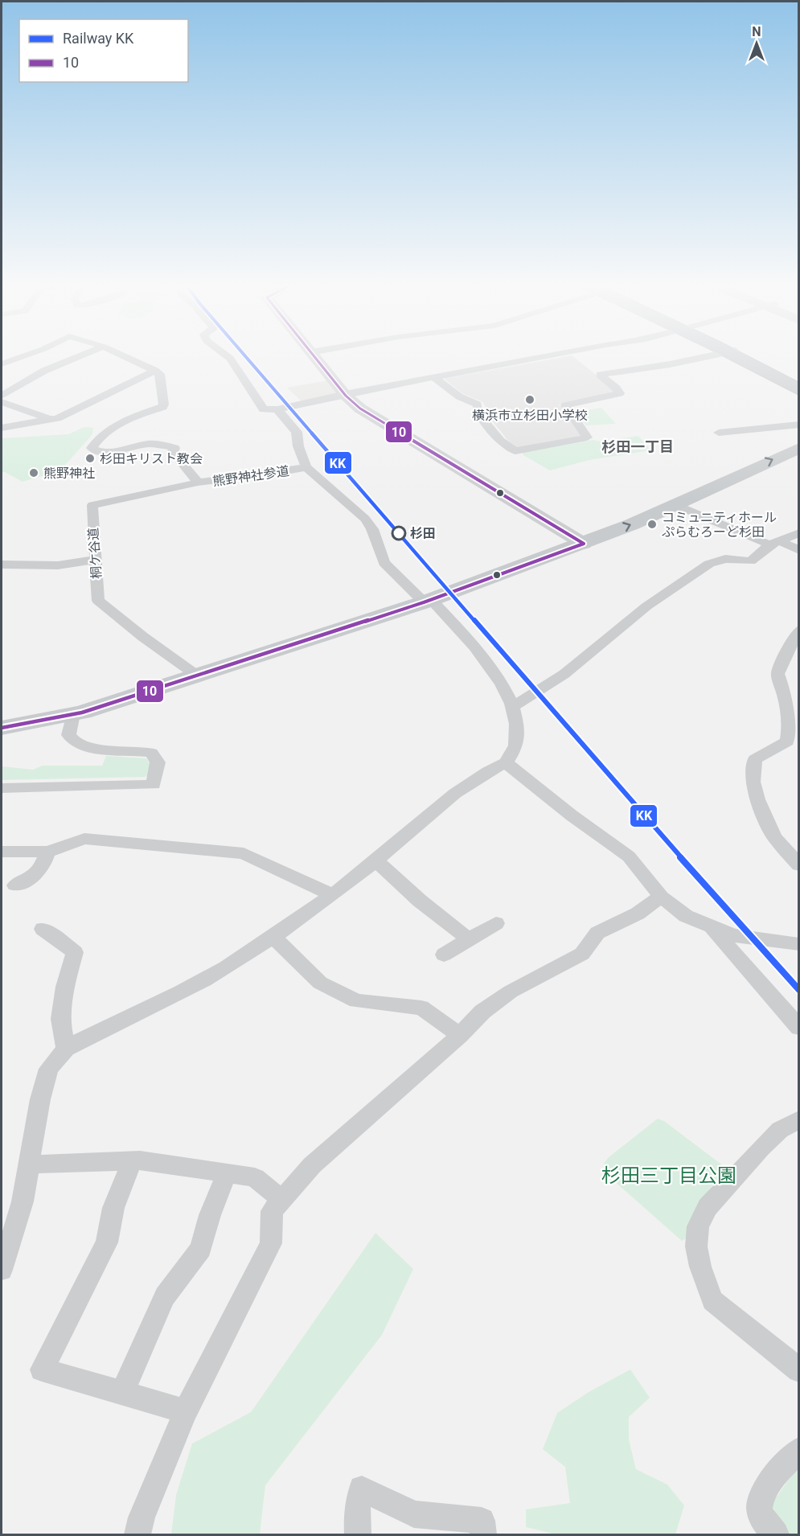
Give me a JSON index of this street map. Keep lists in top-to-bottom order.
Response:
{
  "streets": {
    "street": ["熊野神社参道", "桐ケ谷道"]
  },
  "crossings": [
    ["熊野神社参道", "桐ケ谷道"]
  ],
  "districts": ["杉田一丁目"],
  "parks": ["杉田三丁目公園"],
  "places": [
    "横浜市立杉田小学校",
    "杉田キリスト教会",
    "熊野神社",
    "コミュニティホール ぷらむろーど杉田",
    "杉田"
  ],
  "lines": ["rail line KK", "transit line 10"],
  "legend": ["Railway KK", "10"],
  "north": "top"
}
